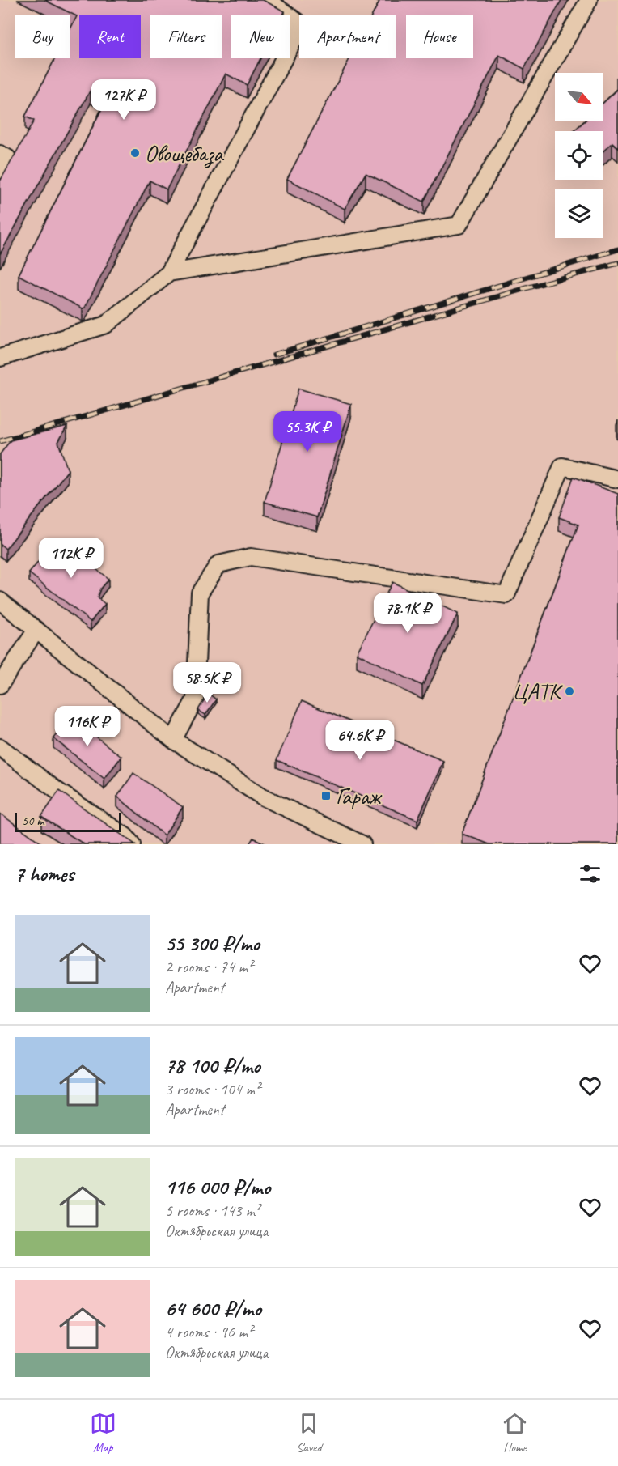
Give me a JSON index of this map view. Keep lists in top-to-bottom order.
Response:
{
  "places": {
    "other": ["Овощебаза", "ЦАТК"],
    "transit": ["Гараж"]
  },
  "scale_bar": "50 m",
  "north": "bottom right",
  "page": {
    "chip": [
      "Buy",
      "Rent",
      "Filters",
      "New",
      "Apartment",
      "House"
    ],
    "price": [
      "127K ₽",
      "55.3K ₽",
      "112K ₽",
      "78.1K ₽",
      "58.5K ₽",
      "116K ₽",
      "64.6K ₽"
    ],
    "scale": "50 m",
    "heading": "7 homes",
    "list": [
      {
        "name": "55 300 ₽/mo",
        "note": "2 rooms · 74 m² · Apartment"
      },
      {
        "name": "78 100 ₽/mo",
        "note": "3 rooms · 104 m² · Apartment"
      },
      {
        "name": "116 000 ₽/mo",
        "note": "5 rooms · 143 m² · Октябрьская улица"
      },
      {
        "name": "64 600 ₽/mo",
        "note": "4 rooms · 96 m² · Октябрьская улица"
      }
    ],
    "tabs": ["Map", "Saved", "Home"]
  }
}
